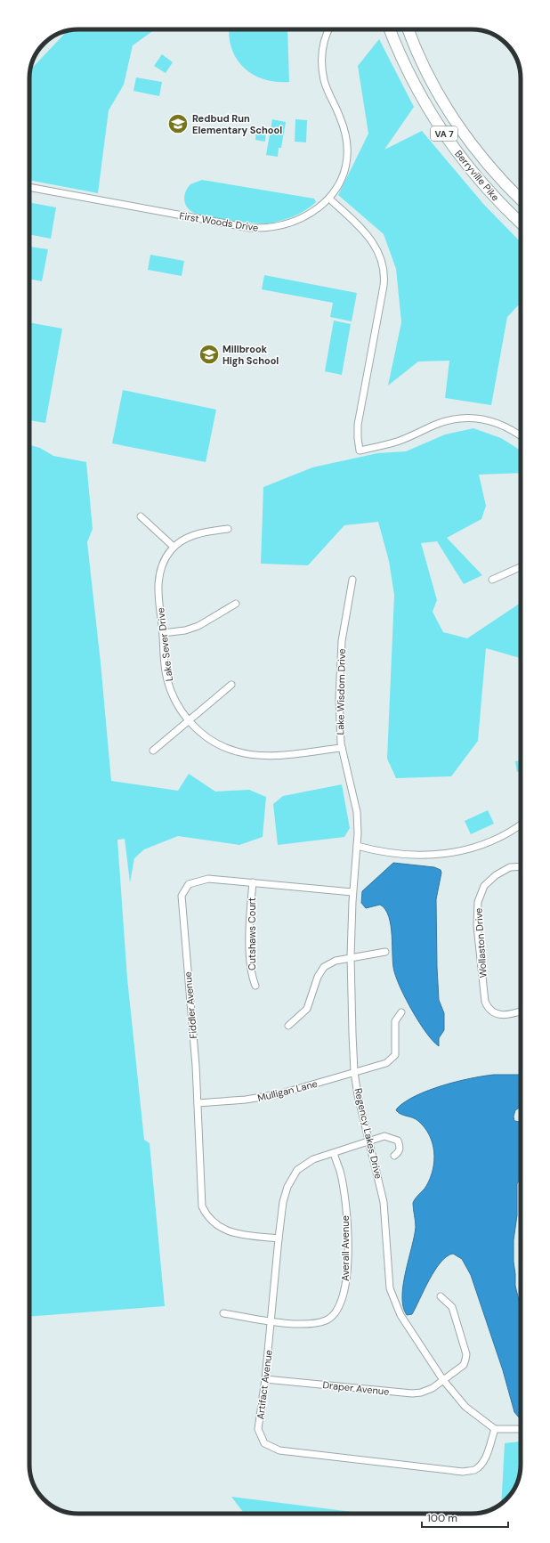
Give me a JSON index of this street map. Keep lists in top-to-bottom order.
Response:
{
  "streets": {
    "highway": ["VA 7", "Berryville Pike"],
    "street": [
      "First Woods Drive",
      "Lake Sever Drive",
      "Lake Wisdom Drive",
      "Cutshaws Court",
      "Wollaston Drive",
      "Fiddler Avenue",
      "Mulligan Lane",
      "Regency Lakes Drive",
      "Averall Avenue",
      "Artifact Avenue",
      "Draper Avenue"
    ]
  },
  "crossings": [
    ["Lake Sever Drive", "Lake Wisdom Drive"],
    ["Lake Wisdom Drive", "Regency Lakes Drive"],
    ["Cutshaws Court", "Fiddler Avenue"],
    ["Fiddler Avenue", "Mulligan Lane"],
    ["Fiddler Avenue", "Regency Lakes Drive"],
    ["Fiddler Avenue", "Artifact Avenue"],
    ["Mulligan Lane", "Regency Lakes Drive"],
    ["Regency Lakes Drive", "Artifact Avenue"],
    ["Regency Lakes Drive", "Draper Avenue"],
    ["Averall Avenue", "Artifact Avenue"],
    ["Artifact Avenue", "Draper Avenue"]
  ],
  "places": {
    "school or university": ["Redbud Run Elementary School", "Millbrook High School"]
  },
  "scale_bar": "100 m"
}
